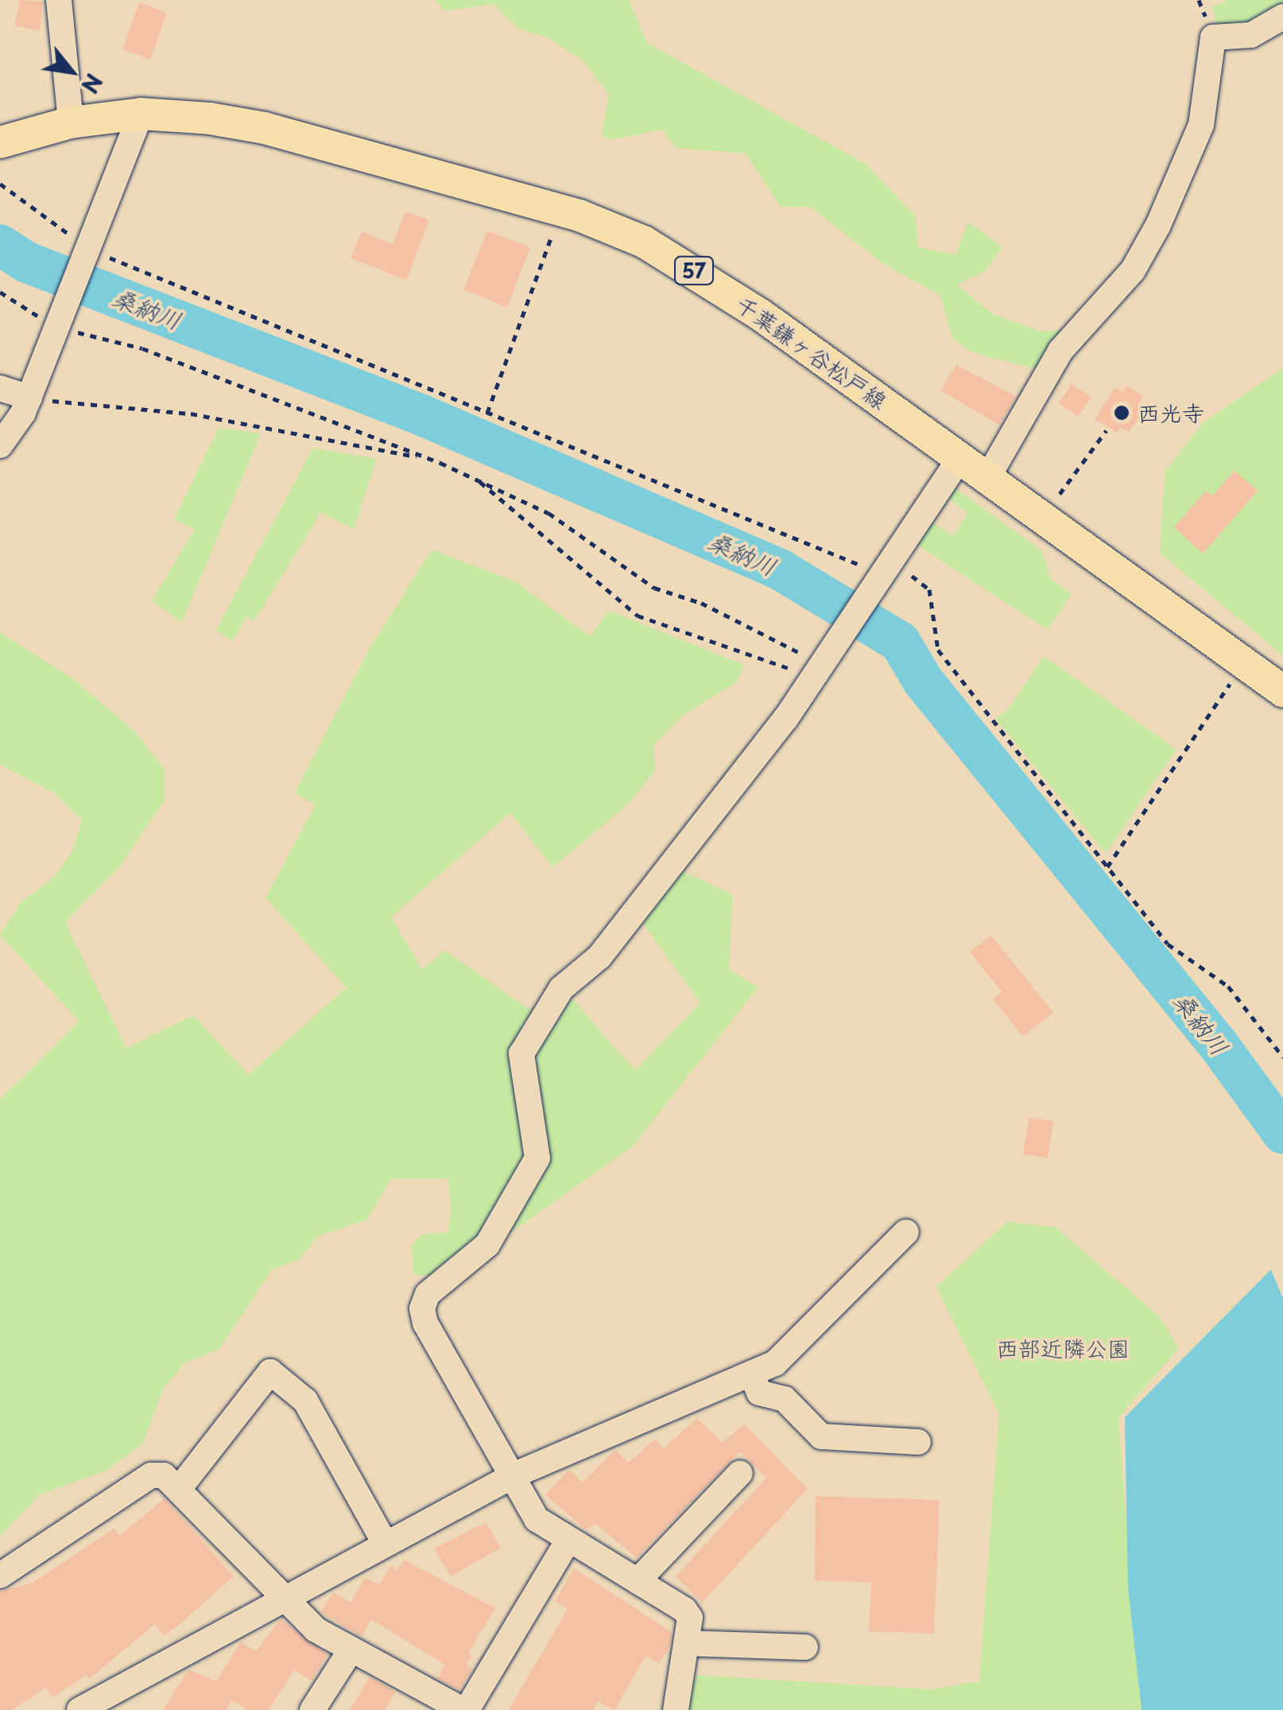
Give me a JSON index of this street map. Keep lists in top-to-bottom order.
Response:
{
  "streets": {
    "main road": ["57", "千葉鎌ヶ谷松戸線"]
  },
  "water": ["桑納川"],
  "parks": ["西部近隣公園"],
  "places": ["西光寺"],
  "north": "bottom right"
}
